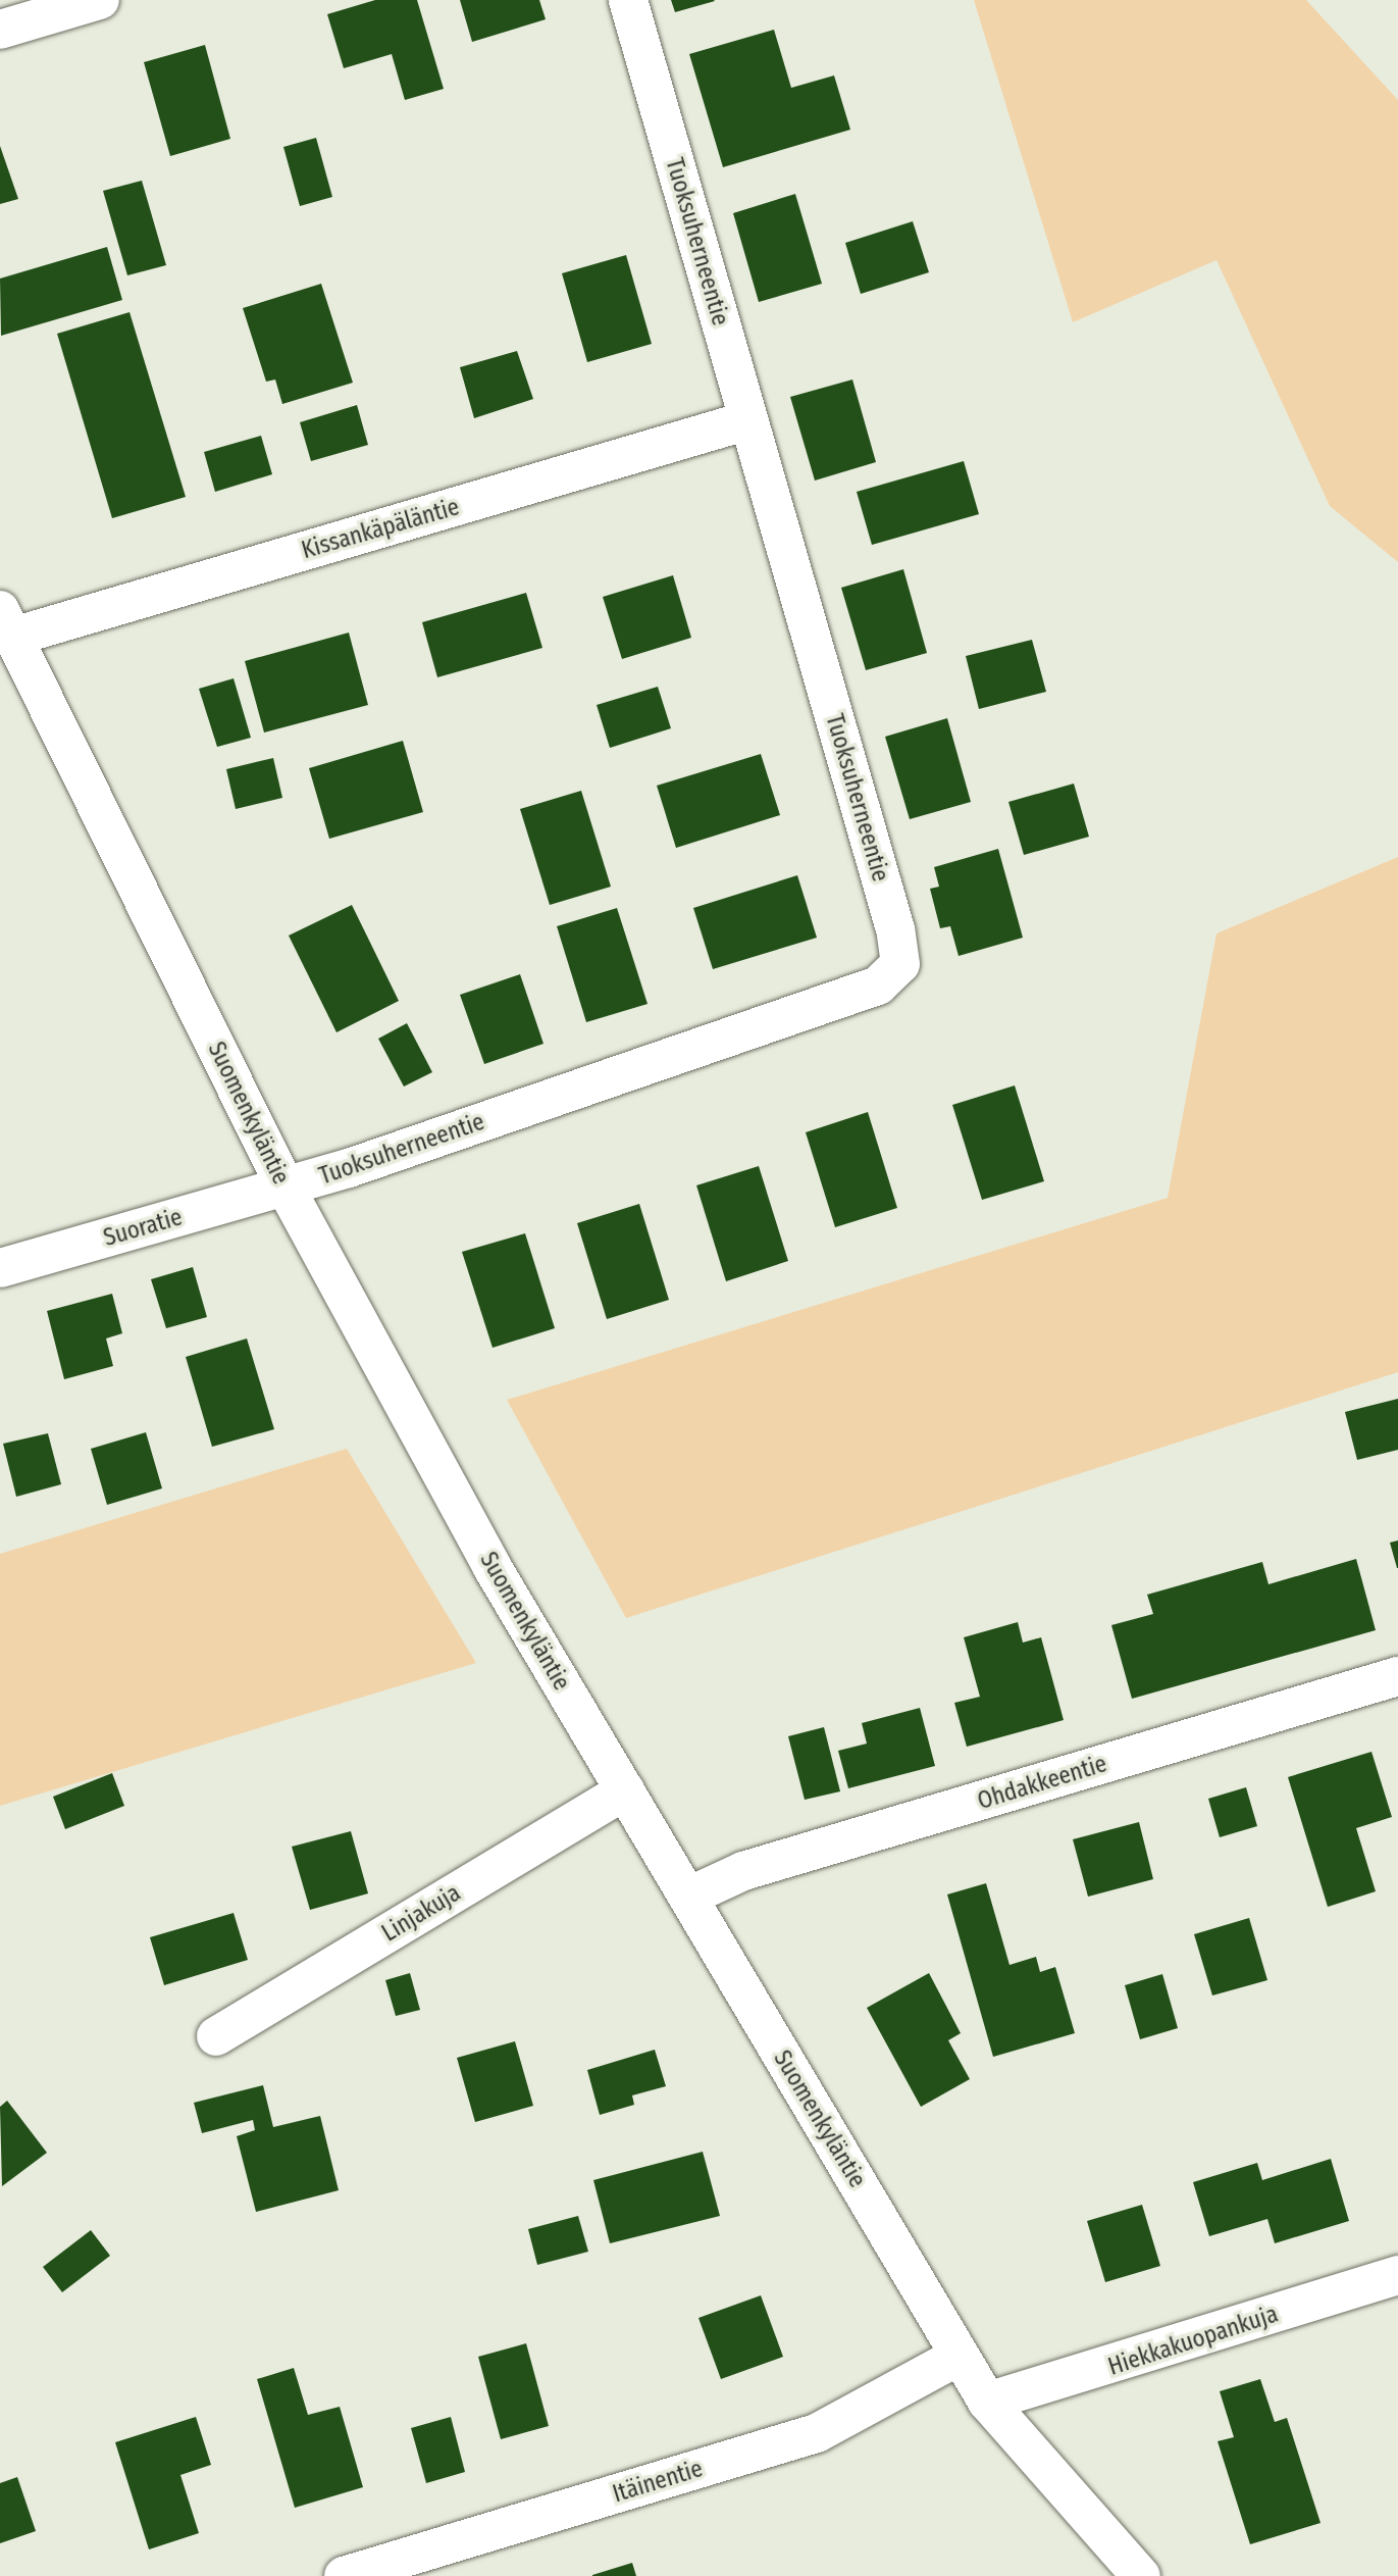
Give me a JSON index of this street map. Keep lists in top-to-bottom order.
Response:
{
  "streets": {
    "street": [
      "Tuoksuherneentie",
      "Kissankäpäläntie",
      "Suomenkyläntie",
      "Suoratie",
      "Ohdakkeentie",
      "Linjakuja",
      "Hiekkakuopankuja",
      "Itäinentie"
    ]
  },
  "crossings": [
    ["Tuoksuherneentie", "Kissankäpäläntie"],
    ["Tuoksuherneentie", "Suomenkyläntie"],
    ["Tuoksuherneentie", "Suoratie"],
    ["Kissankäpäläntie", "Suomenkyläntie"],
    ["Suomenkyläntie", "Suoratie"],
    ["Suomenkyläntie", "Ohdakkeentie"],
    ["Suomenkyläntie", "Linjakuja"],
    ["Suomenkyläntie", "Hiekkakuopankuja"],
    ["Suomenkyläntie", "Itäinentie"]
  ]
}
